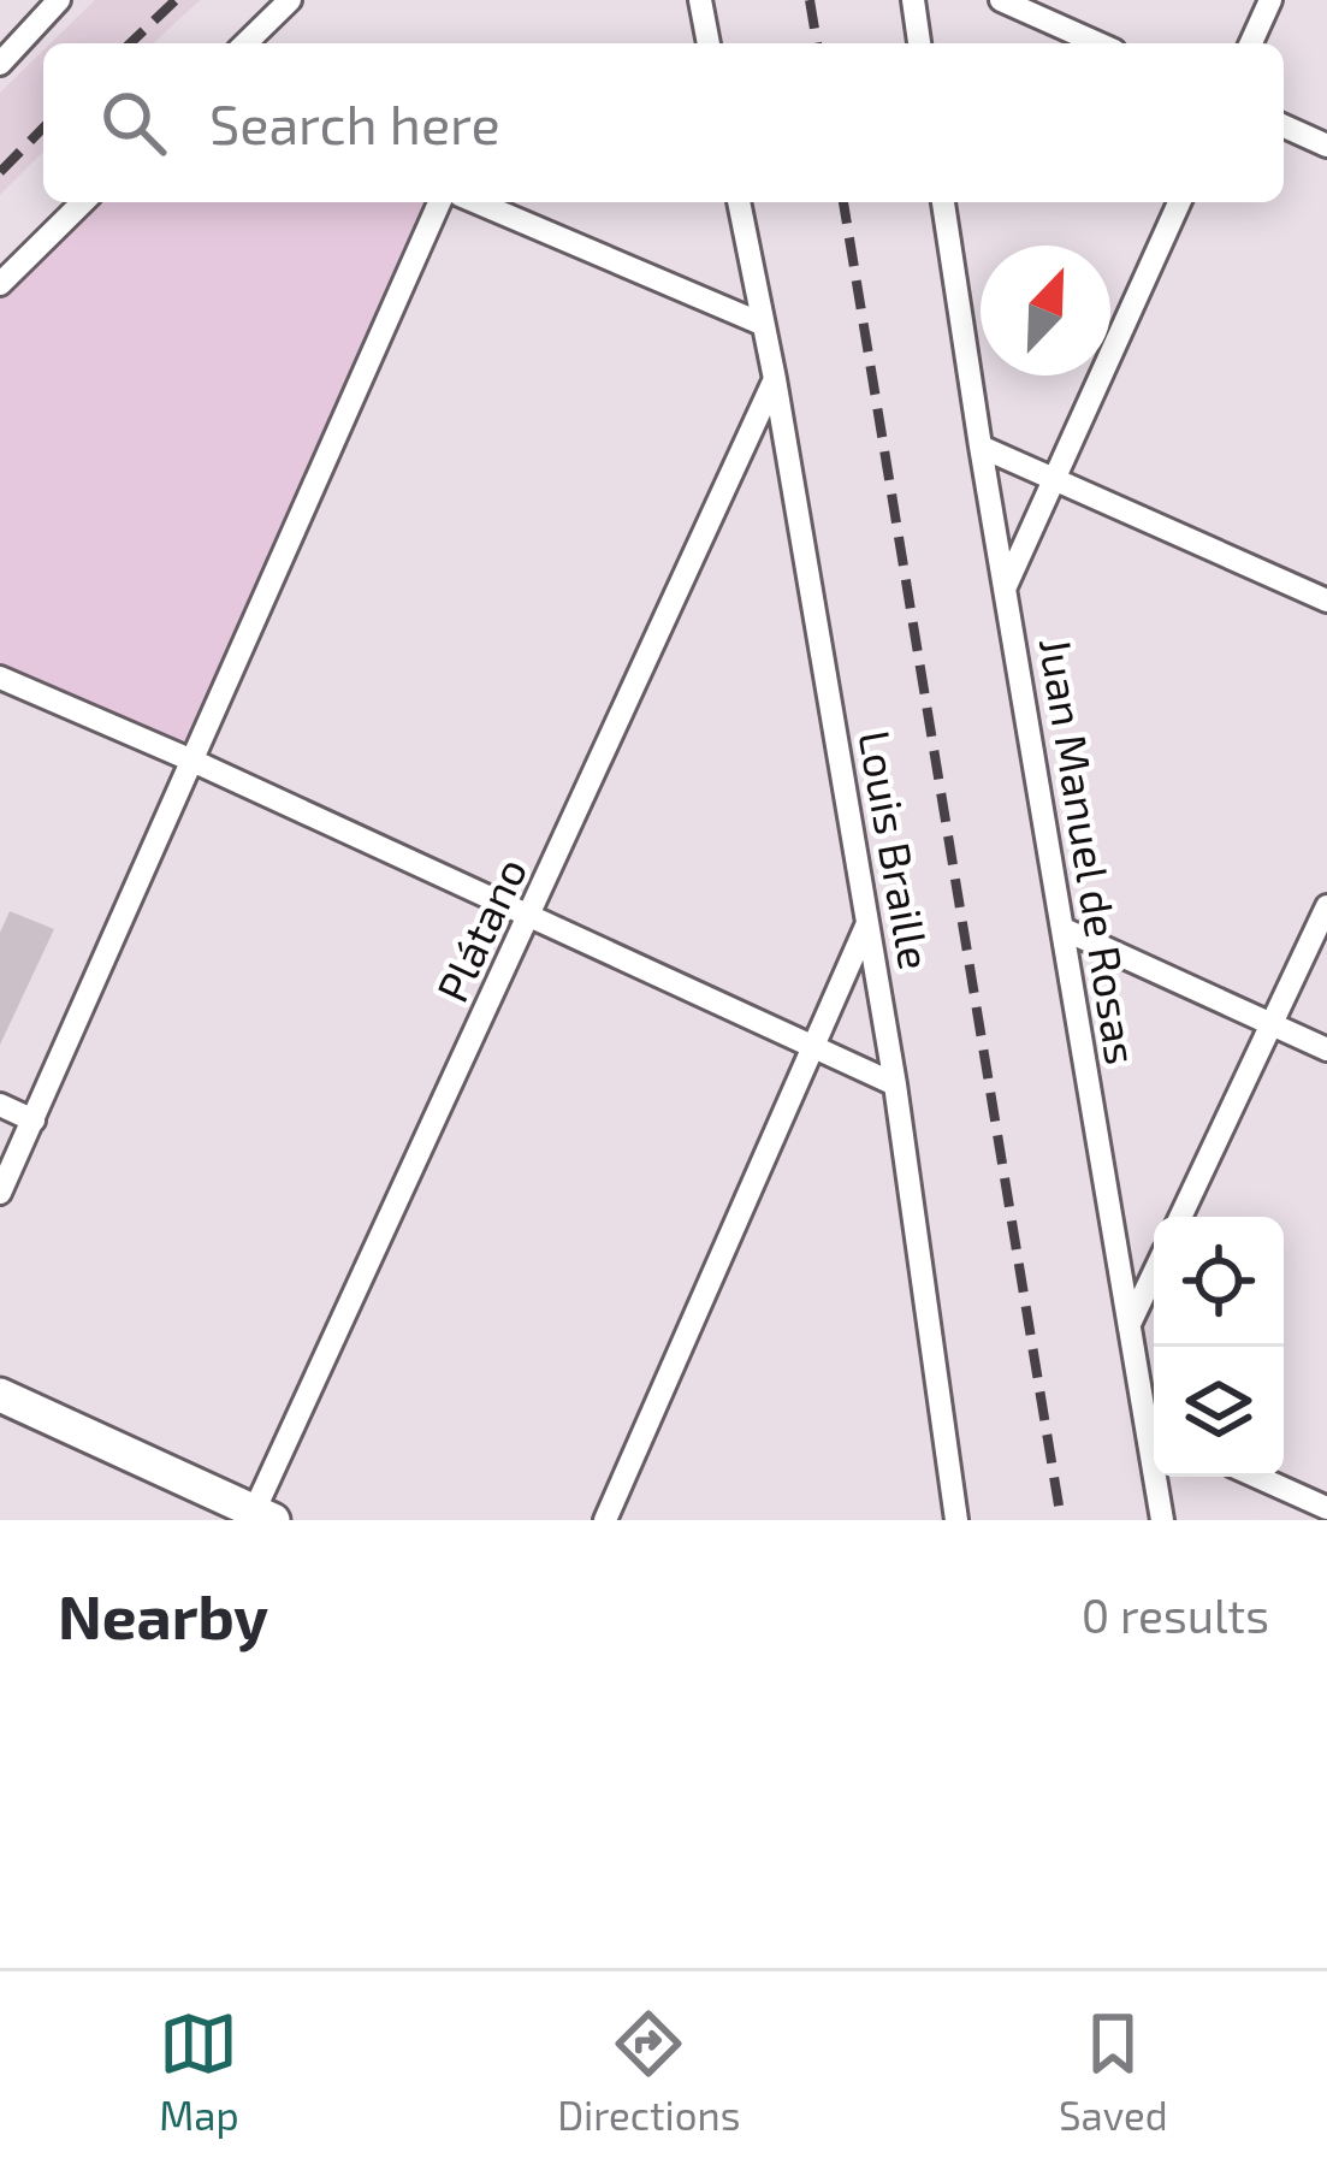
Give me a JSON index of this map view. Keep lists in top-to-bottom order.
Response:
{
  "streets": {
    "street": ["Louis Braille", "Juan Manuel de Rosas", "Plátano"]
  },
  "crossings": [
    ["Louis Braille", "Plátano"]
  ],
  "north": "top right",
  "page": {
    "search": "Search here",
    "heading": ["Nearby", "0 results"],
    "nav": ["Map", "Directions", "Saved"]
  }
}
